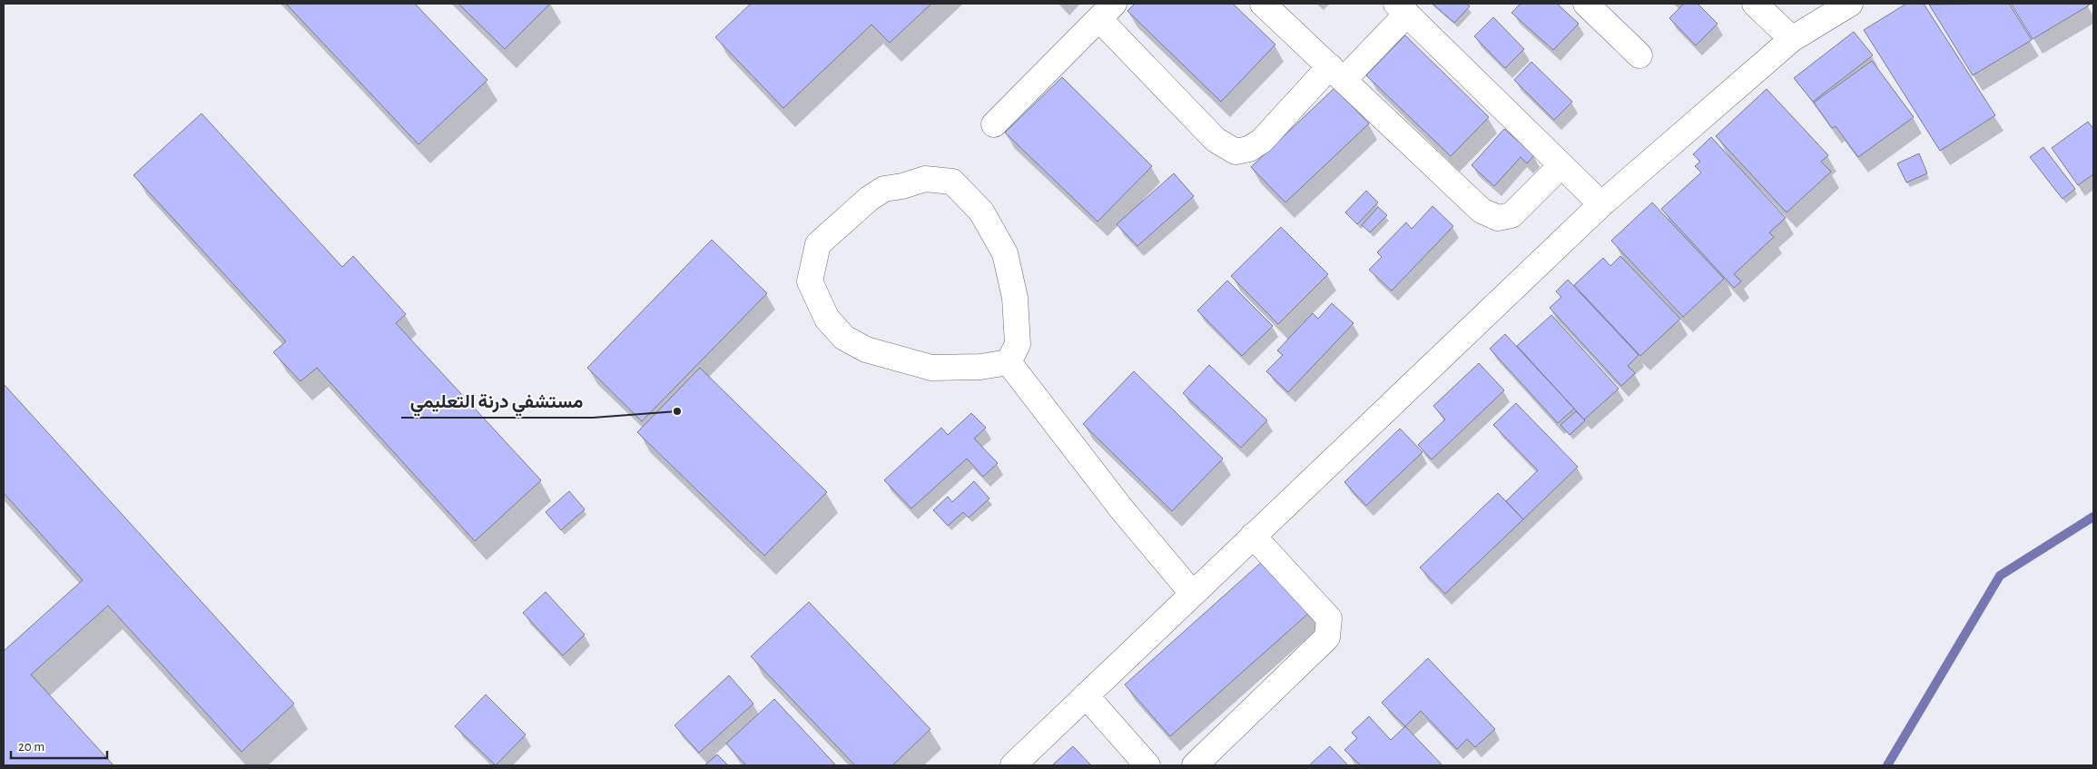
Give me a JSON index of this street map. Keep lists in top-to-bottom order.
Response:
{
  "places": ["مستشفي درنة التعليمي"],
  "scale_bar": "20 m"
}
